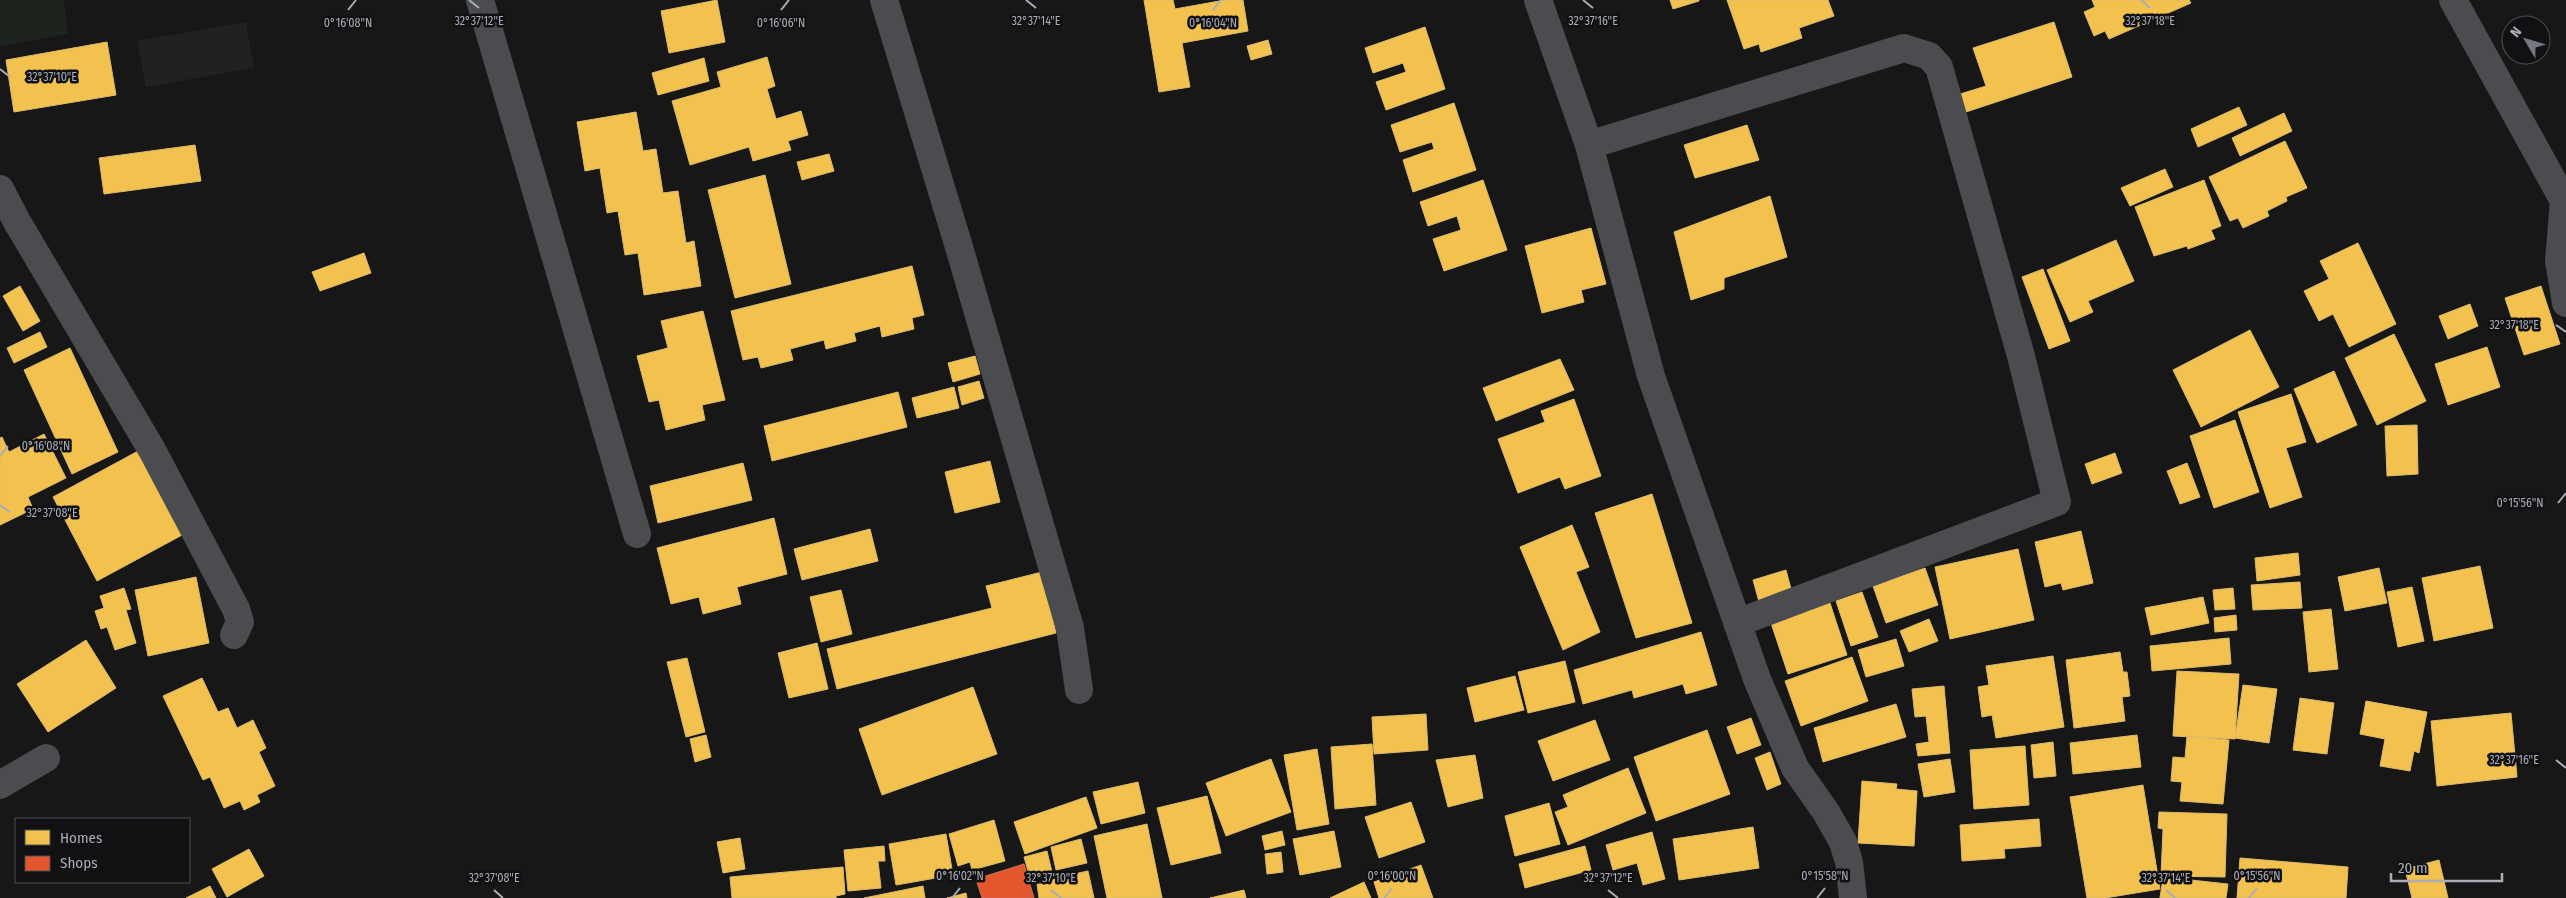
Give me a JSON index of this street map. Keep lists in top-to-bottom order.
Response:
{
  "legend": ["Homes", "Shops"],
  "scale_bar": "20 m",
  "north": "top left",
  "coordinates": [
    "32°37'12\"E",
    "32°37'14\"E",
    "32°37'16\"E",
    "32°37'18\"E",
    "0°16'08\"N",
    "0°16'06\"N",
    "0°16'04\"N",
    "32°37'10\"E",
    "0°15'56\"N",
    "32°37'08\"E",
    "0°16'02\"N",
    "0°16'00\"N",
    "0°15'58\"N"
  ]
}
